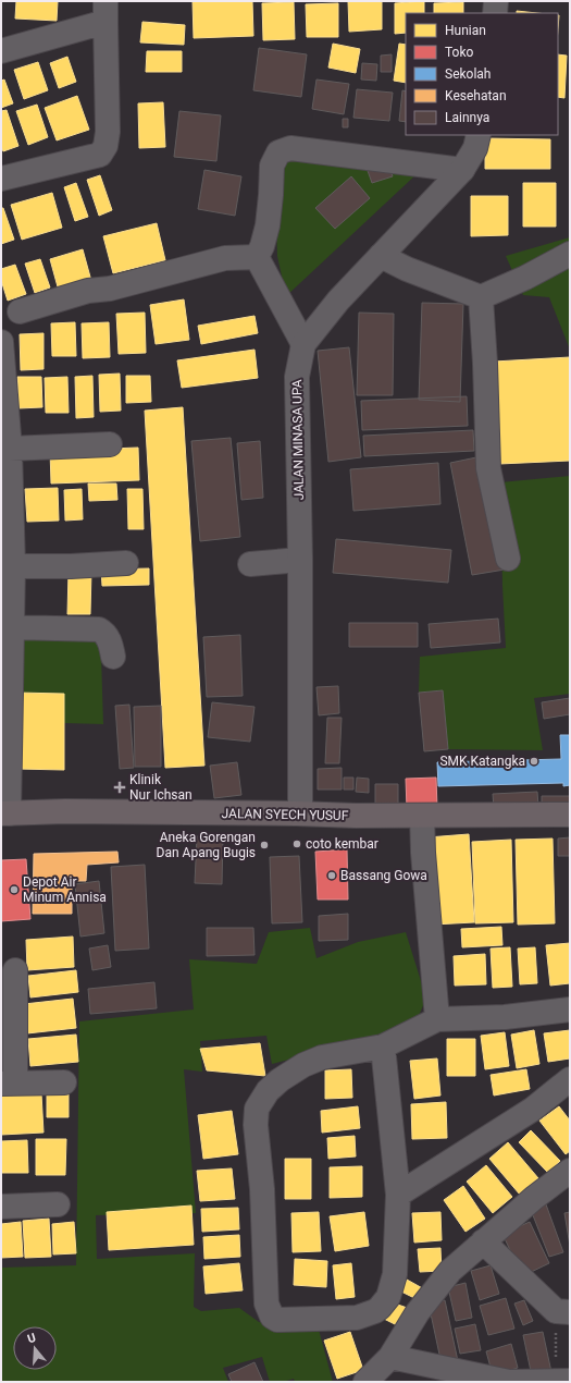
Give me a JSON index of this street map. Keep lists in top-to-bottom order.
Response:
{
  "streets": {
    "main road": ["JALAN SYECH YUSUF"],
    "street": ["JALAN MINASA UPA"]
  },
  "crossings": [
    ["JALAN MINASA UPA", "JALAN SYECH YUSUF"]
  ],
  "places": {
    "other": [
      "SMK Katangka",
      "coto kembar",
      "Aneka Gorengan Dan Apang Bugis",
      "Bassang Gowa",
      "Depot Air Minum Annisa"
    ],
    "health": ["Klinik Nur Ichsan"]
  },
  "legend": [
    "Hunian",
    "Toko",
    "Sekolah",
    "Kesehatan",
    "Lainnya"
  ],
  "north": "top"
}
